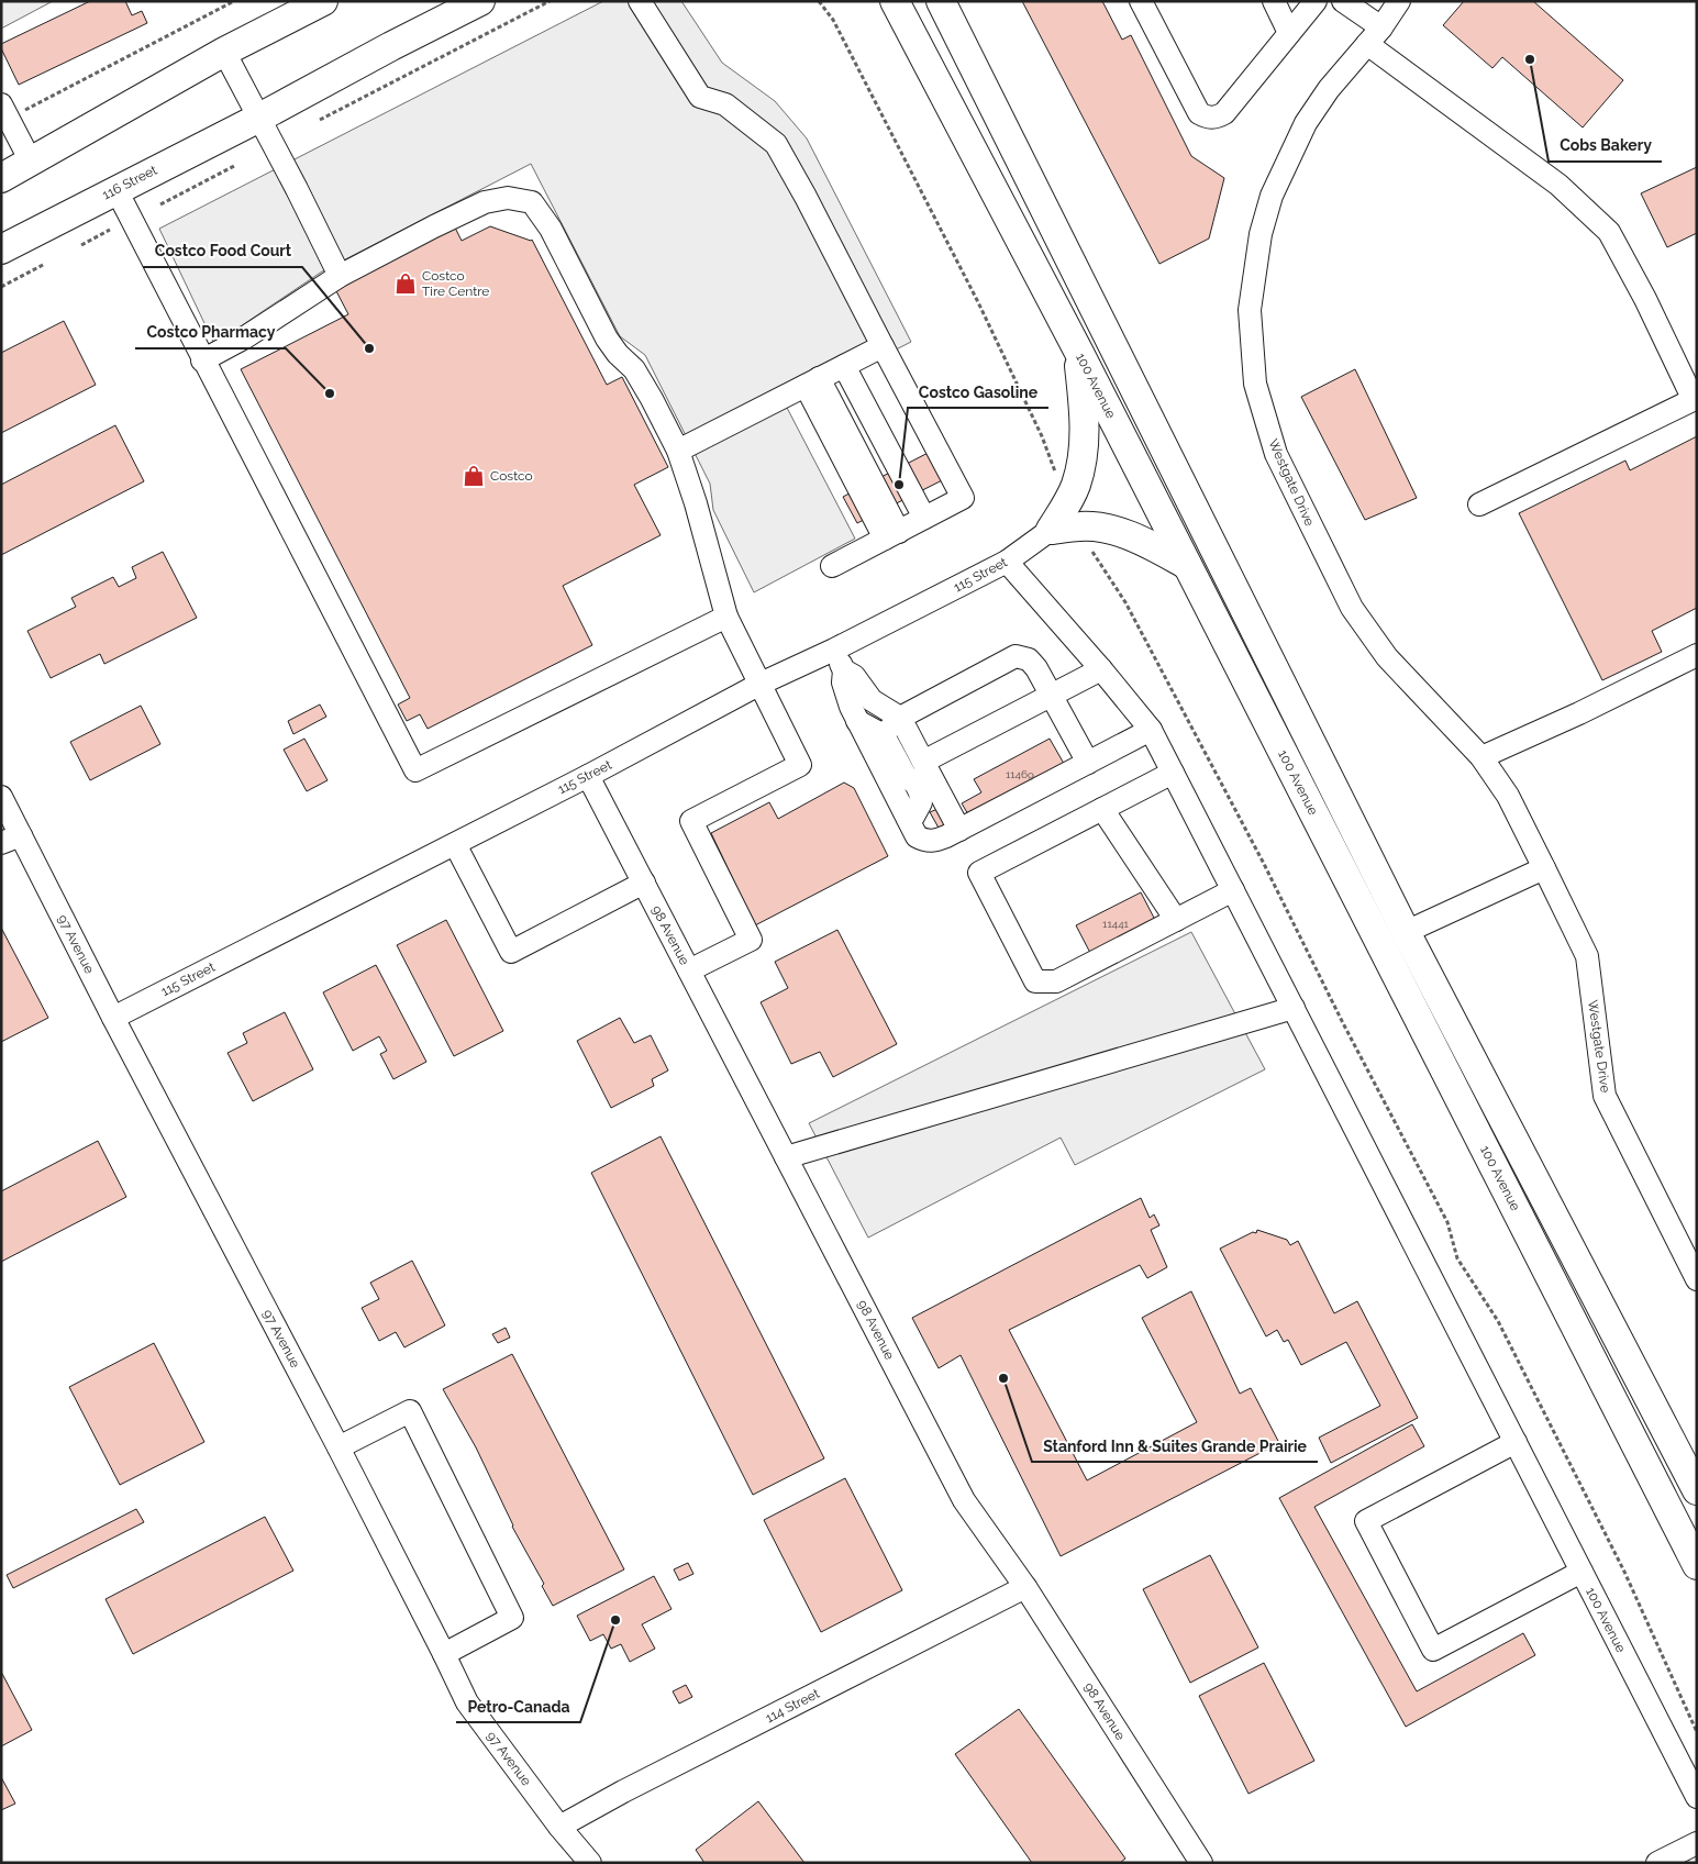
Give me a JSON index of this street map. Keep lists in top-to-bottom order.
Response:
{
  "streets": {
    "main road": ["116 Street", "100 Avenue"],
    "street": [
      "Westgate Drive",
      "115 Street",
      "98 Avenue",
      "97 Avenue",
      "114 Street"
    ]
  },
  "crossings": [
    ["100 Avenue", "115 Street"],
    ["115 Street", "98 Avenue"],
    ["115 Street", "97 Avenue"],
    ["98 Avenue", "114 Street"],
    ["97 Avenue", "114 Street"]
  ],
  "places": {
    "other": [
      "Cobs Bakery",
      "Costco Food Court",
      "Costco Pharmacy",
      "Costco Gasoline",
      "Stanford Inn & Suites Grande Prairie",
      "Petro-Canada"
    ],
    "shop": ["Costco Tire Centre", "Costco"]
  },
  "house_numbers": ["11469", "11441"]
}
